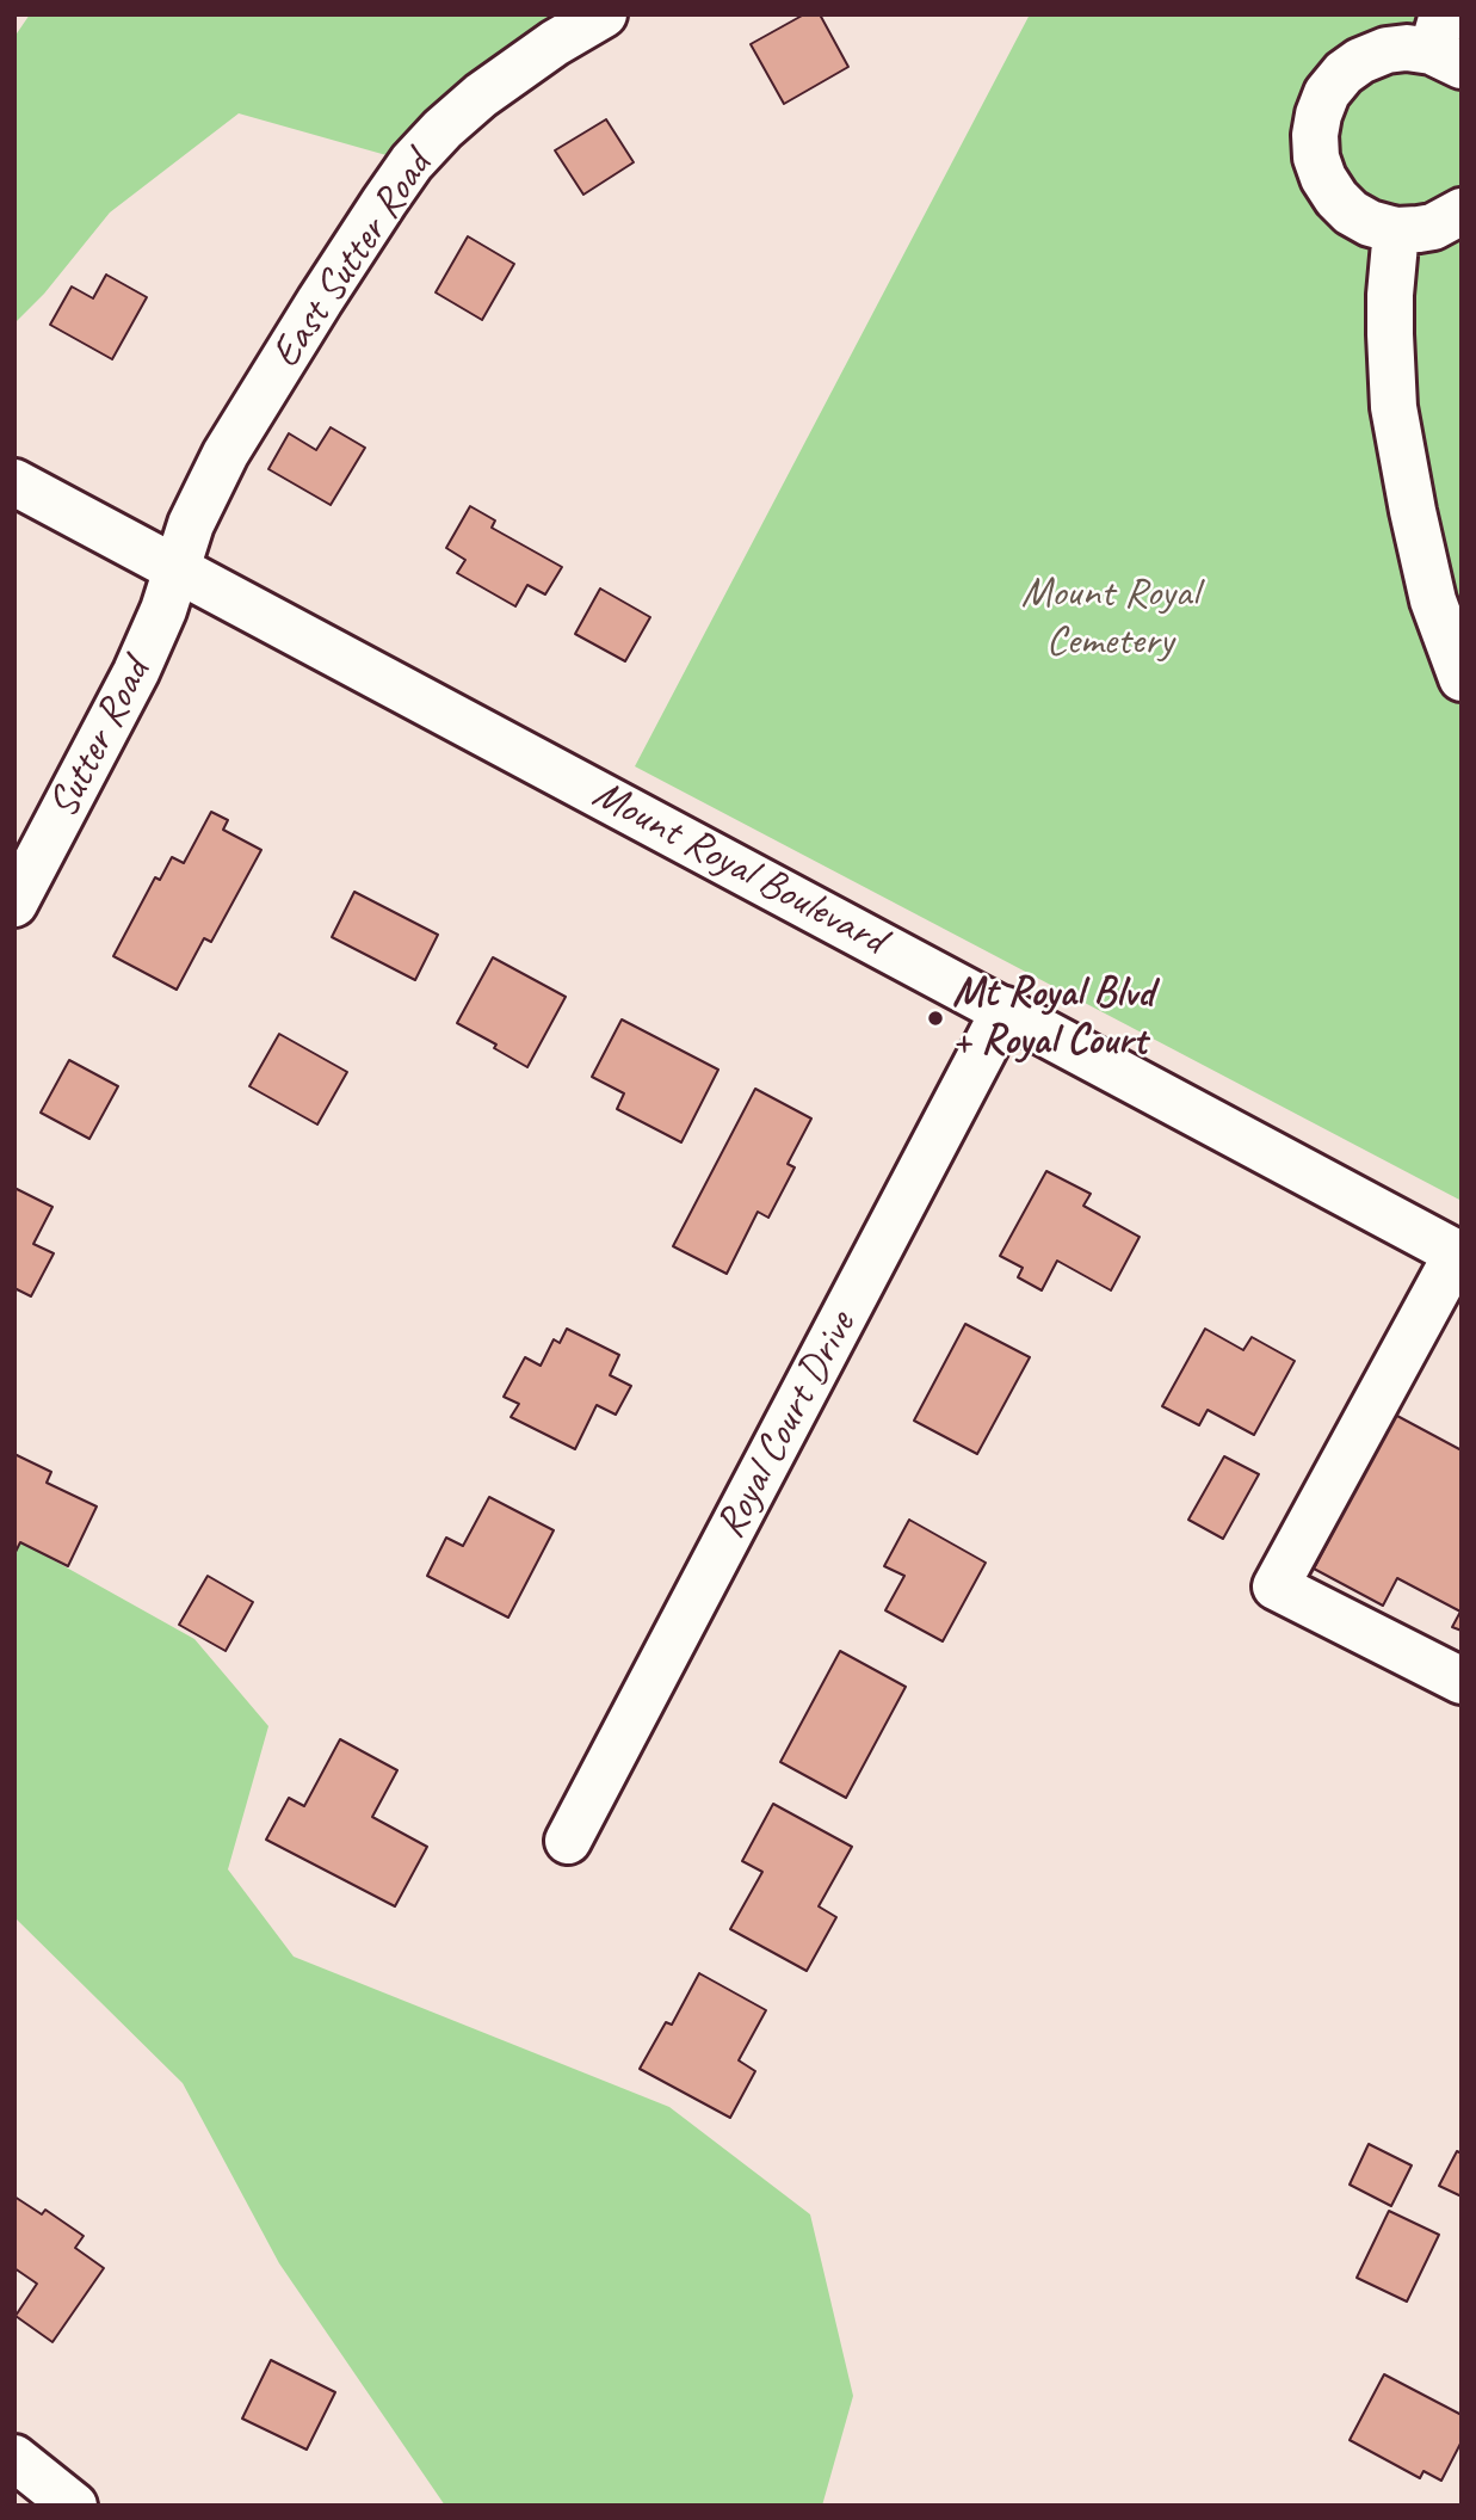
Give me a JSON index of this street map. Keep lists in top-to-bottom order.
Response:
{
  "streets": {
    "street": [
      "East Sutter Road",
      "Sutter Road",
      "Mount Royal Boulevard",
      "Royal Court Drive"
    ]
  },
  "crossings": [
    ["East Sutter Road", "Sutter Road"],
    ["East Sutter Road", "Mount Royal Boulevard"],
    ["Sutter Road", "Mount Royal Boulevard"],
    ["Mount Royal Boulevard", "Royal Court Drive"]
  ],
  "parks": ["Mount Royal Cemetery"],
  "places": ["Mt Royal Blvd + Royal Court"]
}
